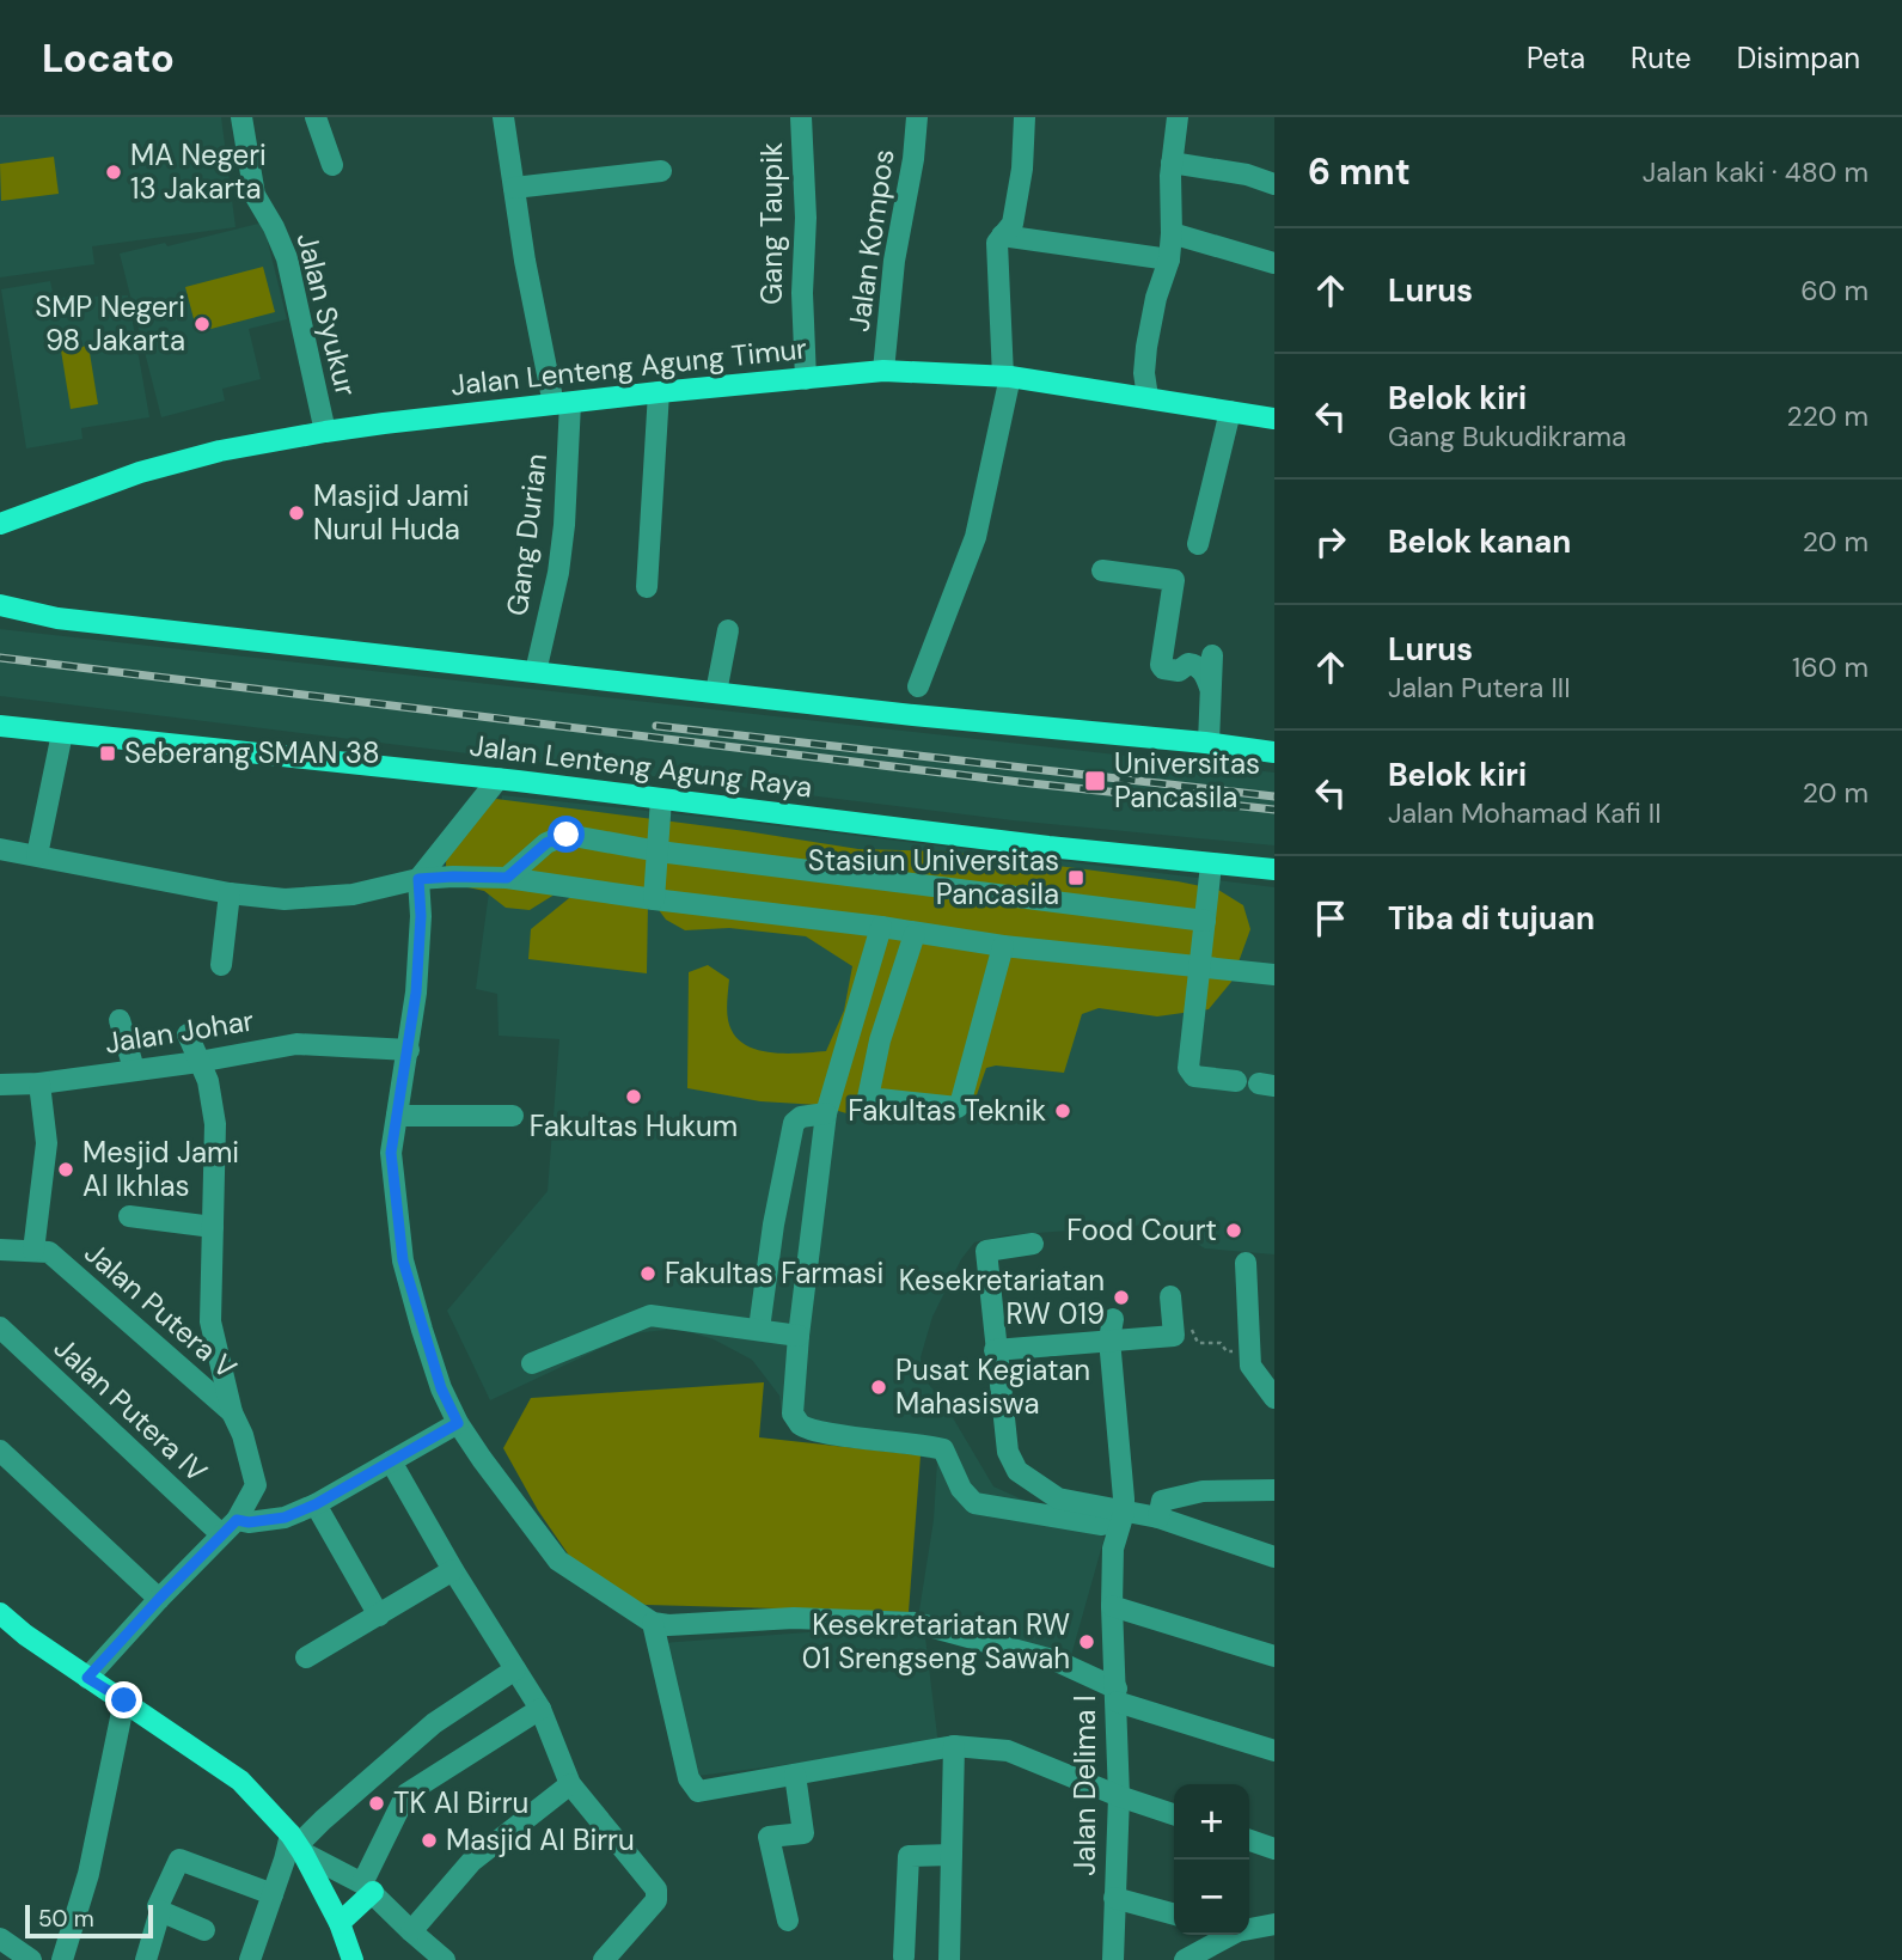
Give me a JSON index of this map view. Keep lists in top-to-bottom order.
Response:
{
  "streets": {
    "main road": ["Jalan Lenteng Agung Timur", "Jalan Lenteng Agung Raya"],
    "street": [
      "Gang Taupik",
      "Jalan Kompos",
      "Jalan Syukur",
      "Gang Durian",
      "Jalan Johar",
      "Jalan Putera V",
      "Jalan Putera IV",
      "Jalan Delima I"
    ]
  },
  "crossings": [
    ["Gang Taupik", "Jalan Lenteng Agung Timur"],
    ["Jalan Kompos", "Jalan Lenteng Agung Timur"],
    ["Jalan Syukur", "Jalan Lenteng Agung Timur"],
    ["Jalan Lenteng Agung Timur", "Gang Durian"]
  ],
  "places": {
    "other": [
      "MA Negeri 13 Jakarta",
      "SMP Negeri 98 Jakarta",
      "Masjid Jami Nurul Huda",
      "Fakultas Hukum",
      "Fakultas Teknik",
      "Mesjid Jami Al Ikhlas",
      "Food Court",
      "Fakultas Farmasi",
      "Kesekretariatan RW 019",
      "Pusat Kegiatan Mahasiswa",
      "Kesekretariatan RW 01 Srengseng Sawah",
      "TK Al Birru",
      "Masjid Al Birru"
    ],
    "transit": ["Seberang SMAN 38", "Universitas Pancasila", "Stasiun Universitas Pancasila"]
  },
  "scale_bar": "50 m",
  "page": {
    "header": "Locato",
    "nav": ["Peta", "Rute", "Disimpan"],
    "heading": ["6 mnt", "Jalan kaki · 480 m"],
    "list": [
      ["Lurus", "60 m"],
      ["Belok kiri", "Gang Bukudikrama", "220 m"],
      ["Belok kanan", "20 m"],
      ["Lurus", "Jalan Putera III", "160 m"],
      ["Belok kiri", "Jalan Mohamad Kafi II", "20 m"],
      "Tiba di tujuan"
    ],
    "map_buttons": ["+", "−"],
    "scale": "50 m"
  }
}
